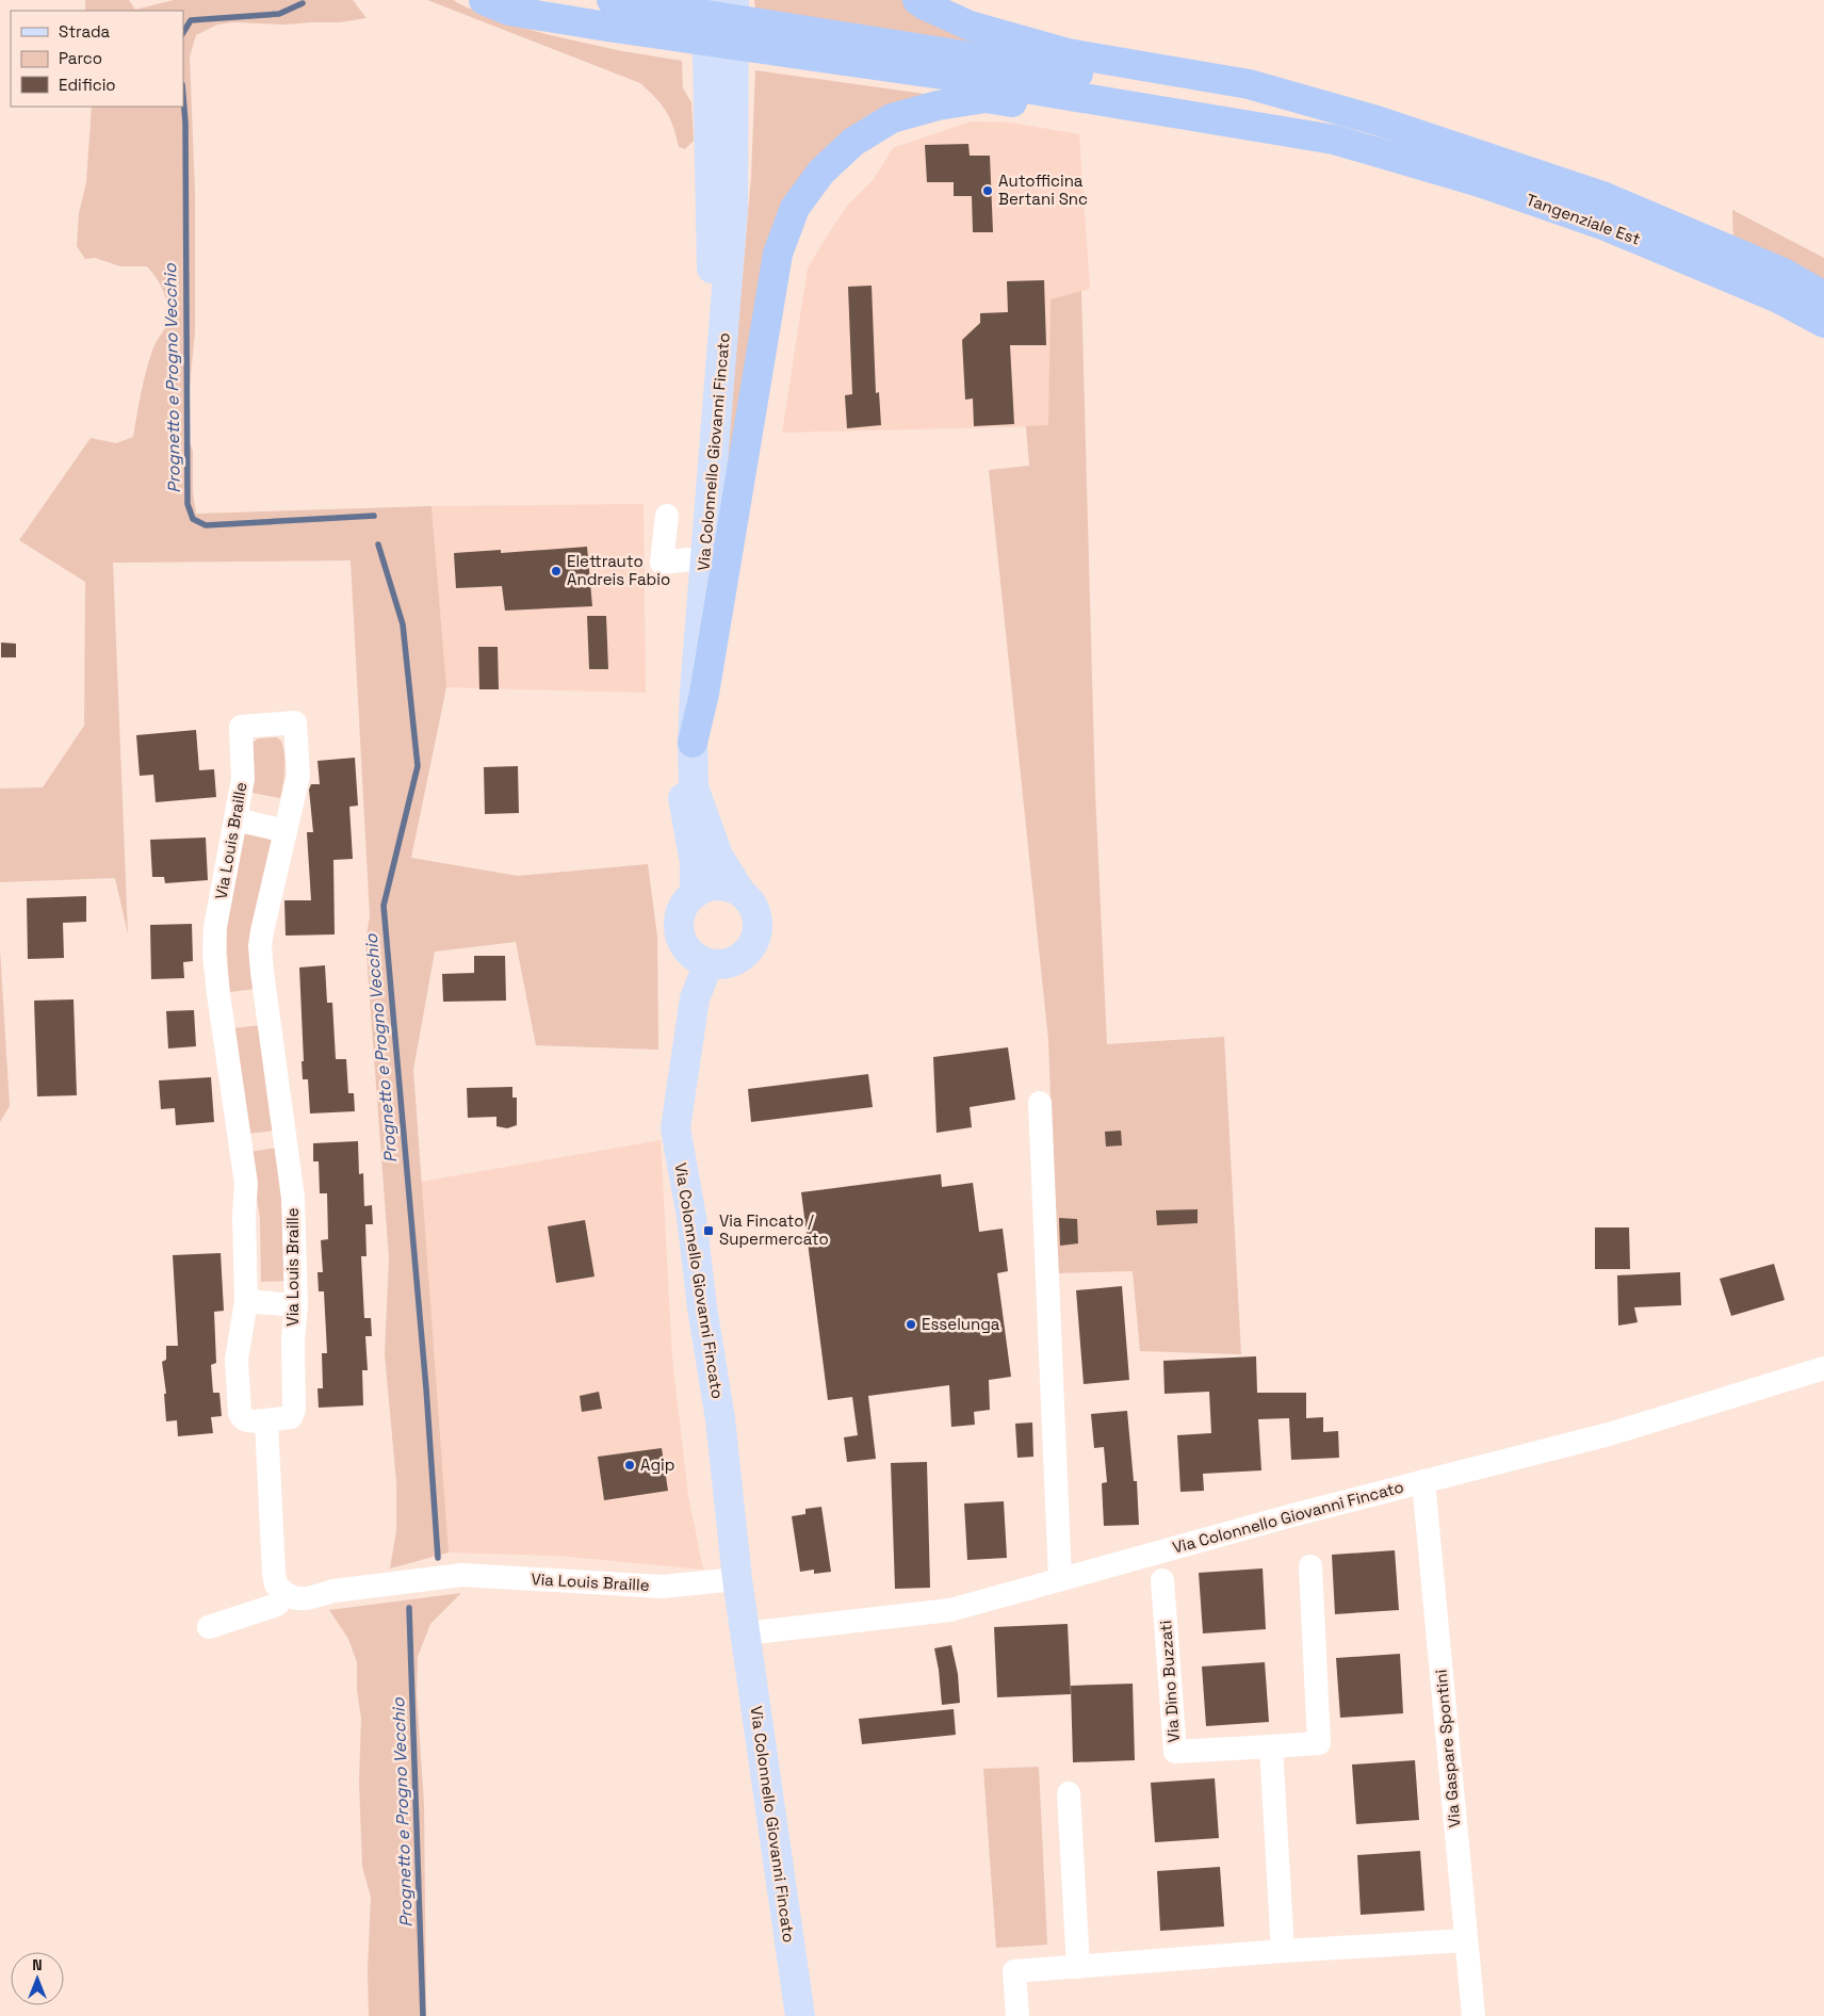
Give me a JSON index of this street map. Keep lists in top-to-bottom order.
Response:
{
  "streets": {
    "highway": ["Tangenziale Est"],
    "main road": ["Via Colonnello Giovanni Fincato"],
    "street": ["Via Louis Braille", "Via Dino Buzzati", "Via Gaspare Spontini"]
  },
  "crossings": [
    ["Via Colonnello Giovanni Fincato", "Via Louis Braille"],
    ["Via Colonnello Giovanni Fincato", "Via Gaspare Spontini"]
  ],
  "water": ["Prognetto e Progno Vecchio"],
  "places": {
    "other": [
      "Autofficina Bertani Snc",
      "Elettrauto Andreis Fabio",
      "Esselunga",
      "Agip"
    ],
    "transit": ["Via Fincato / Supermercato"]
  },
  "legend": ["Strada", "Parco", "Edificio"],
  "north": "top"
}
